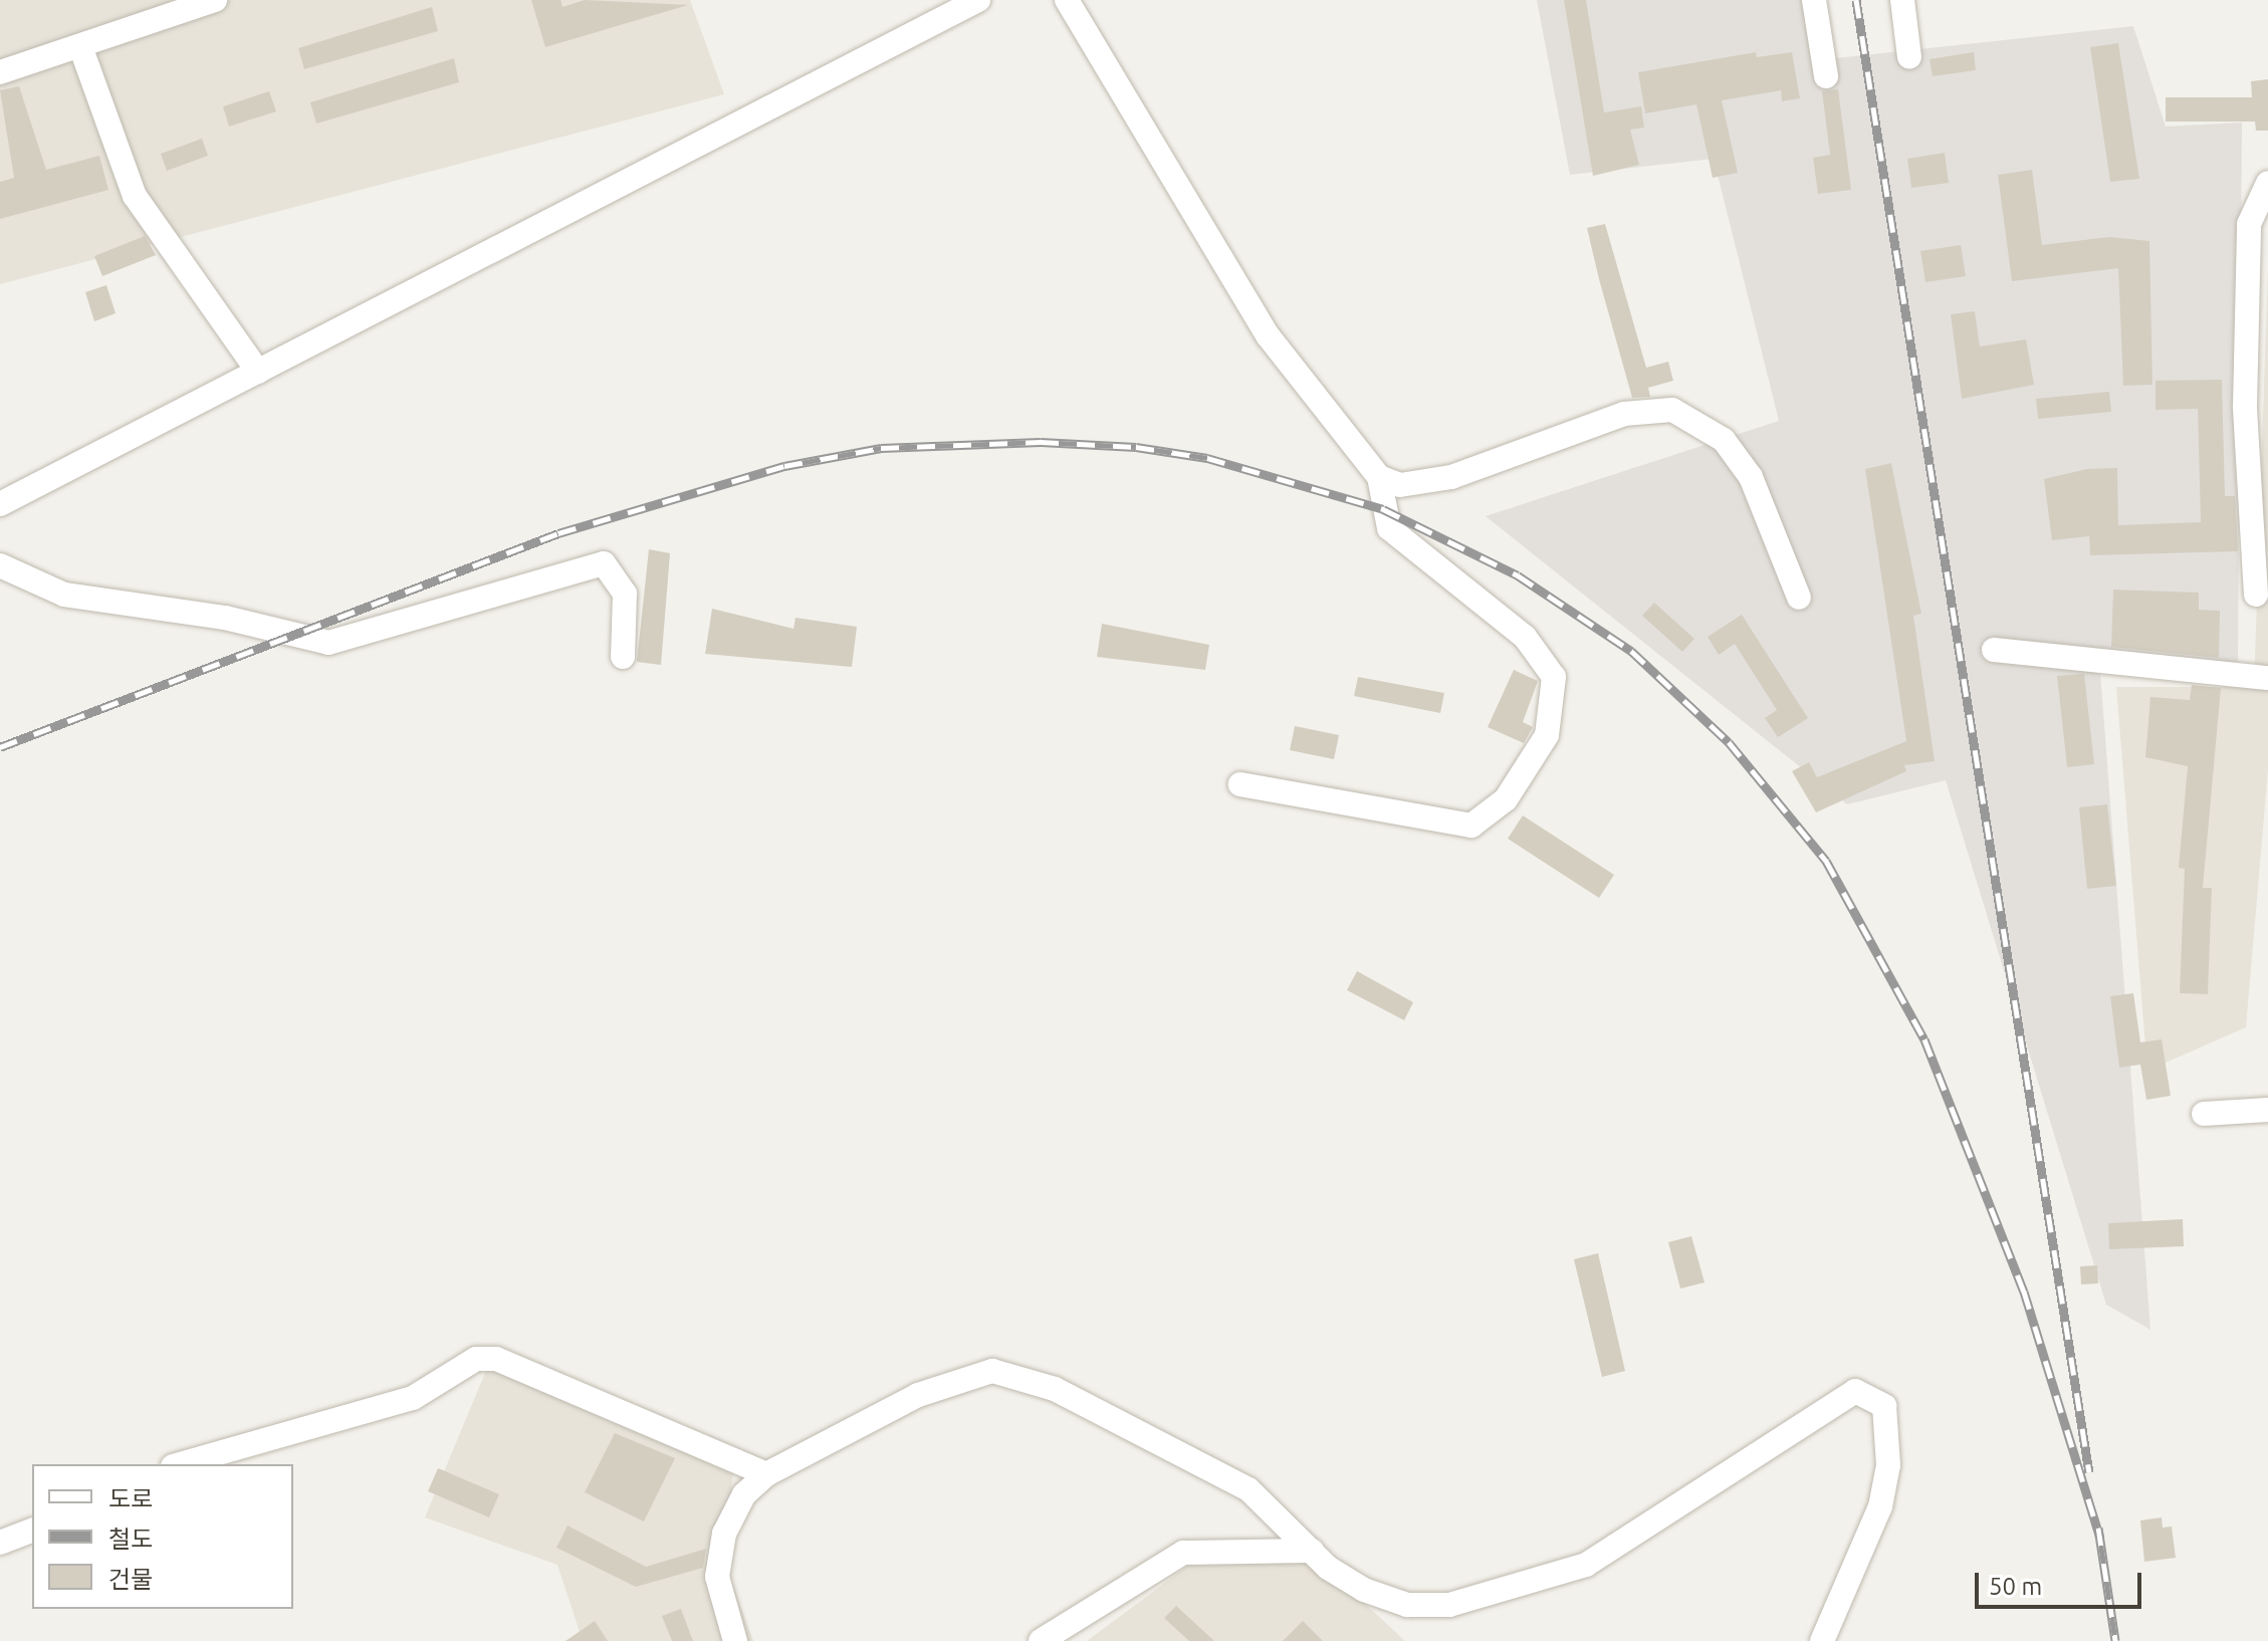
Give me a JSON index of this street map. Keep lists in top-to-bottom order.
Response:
{
  "legend": ["도로", "철도", "건물"],
  "scale_bar": "50 m"
}
